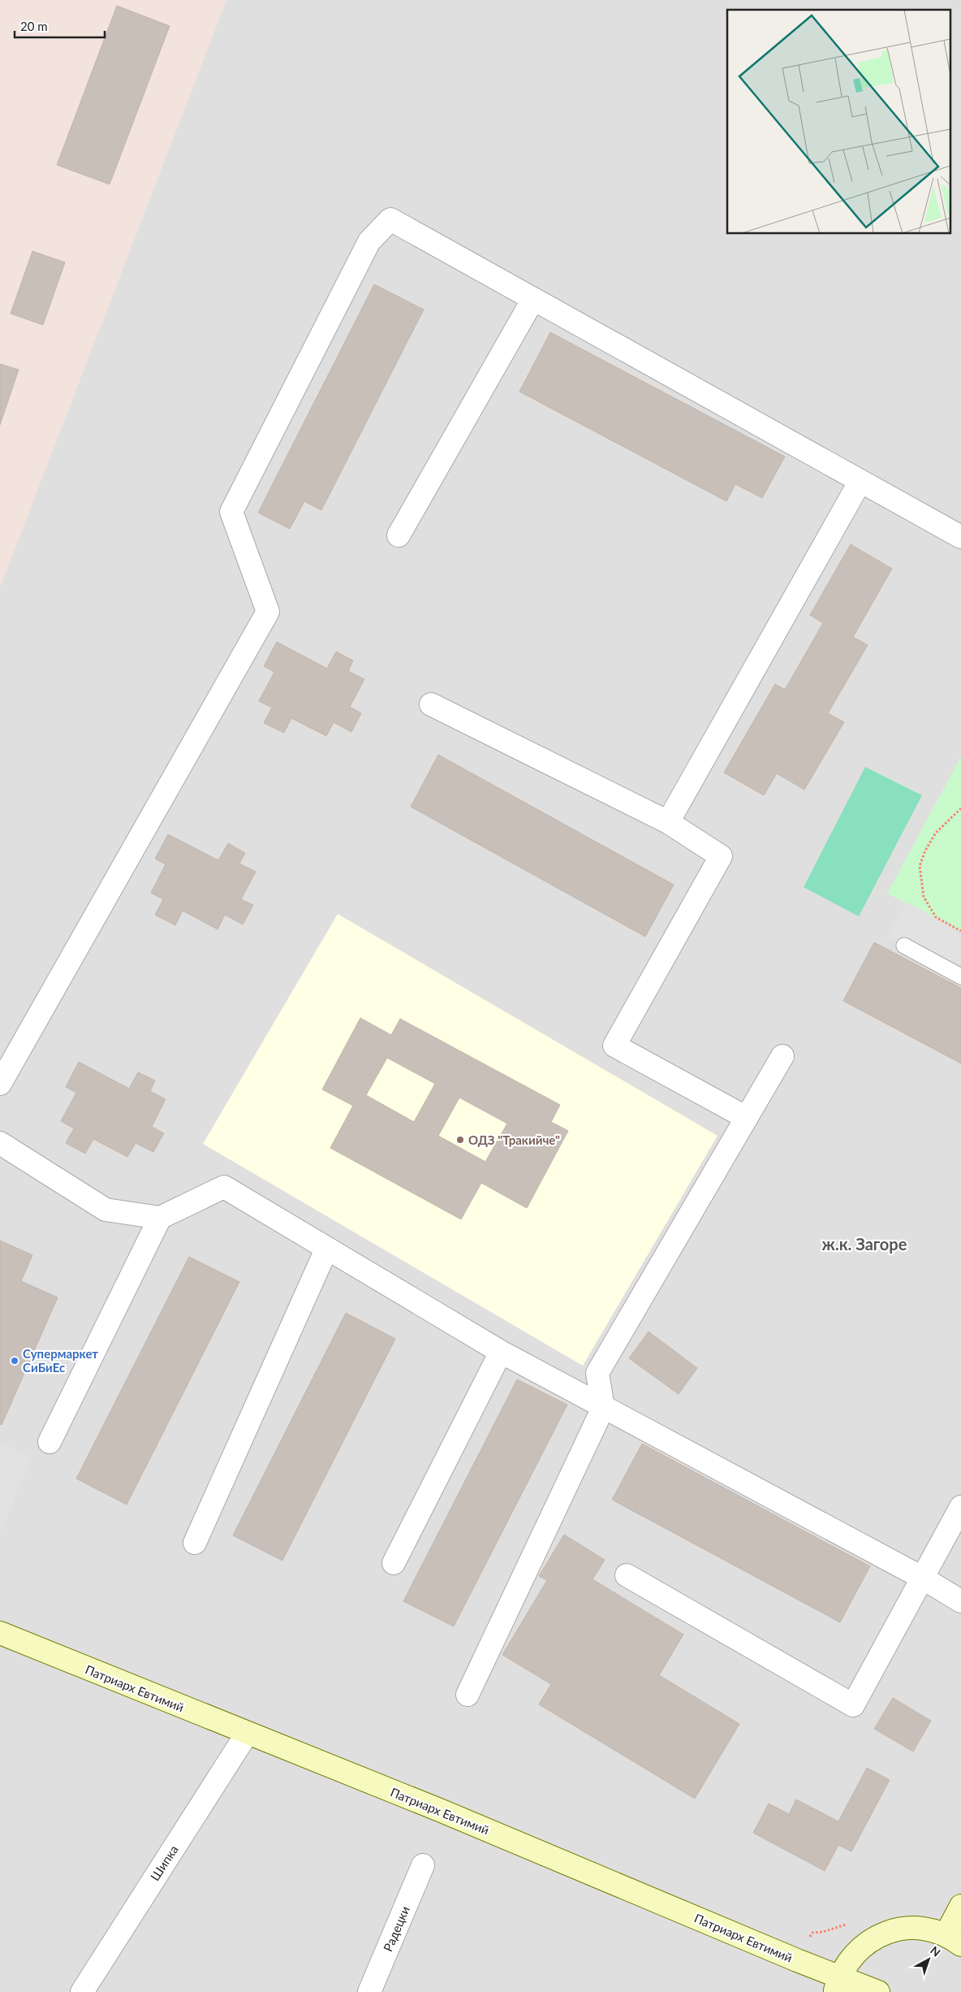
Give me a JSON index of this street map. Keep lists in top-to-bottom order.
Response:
{
  "streets": {
    "main road": ["Патриарх Евтимий"],
    "street": ["Шипка", "Радецки"]
  },
  "crossings": [
    ["Патриарх Евтимий", "Шипка"]
  ],
  "districts": ["ж.к. Загорe"],
  "places": ["ОДЗ \"Тракийче\"", "Супермаркет СиБиЕс"],
  "scale_bar": "20 m",
  "north": "top right"
}
